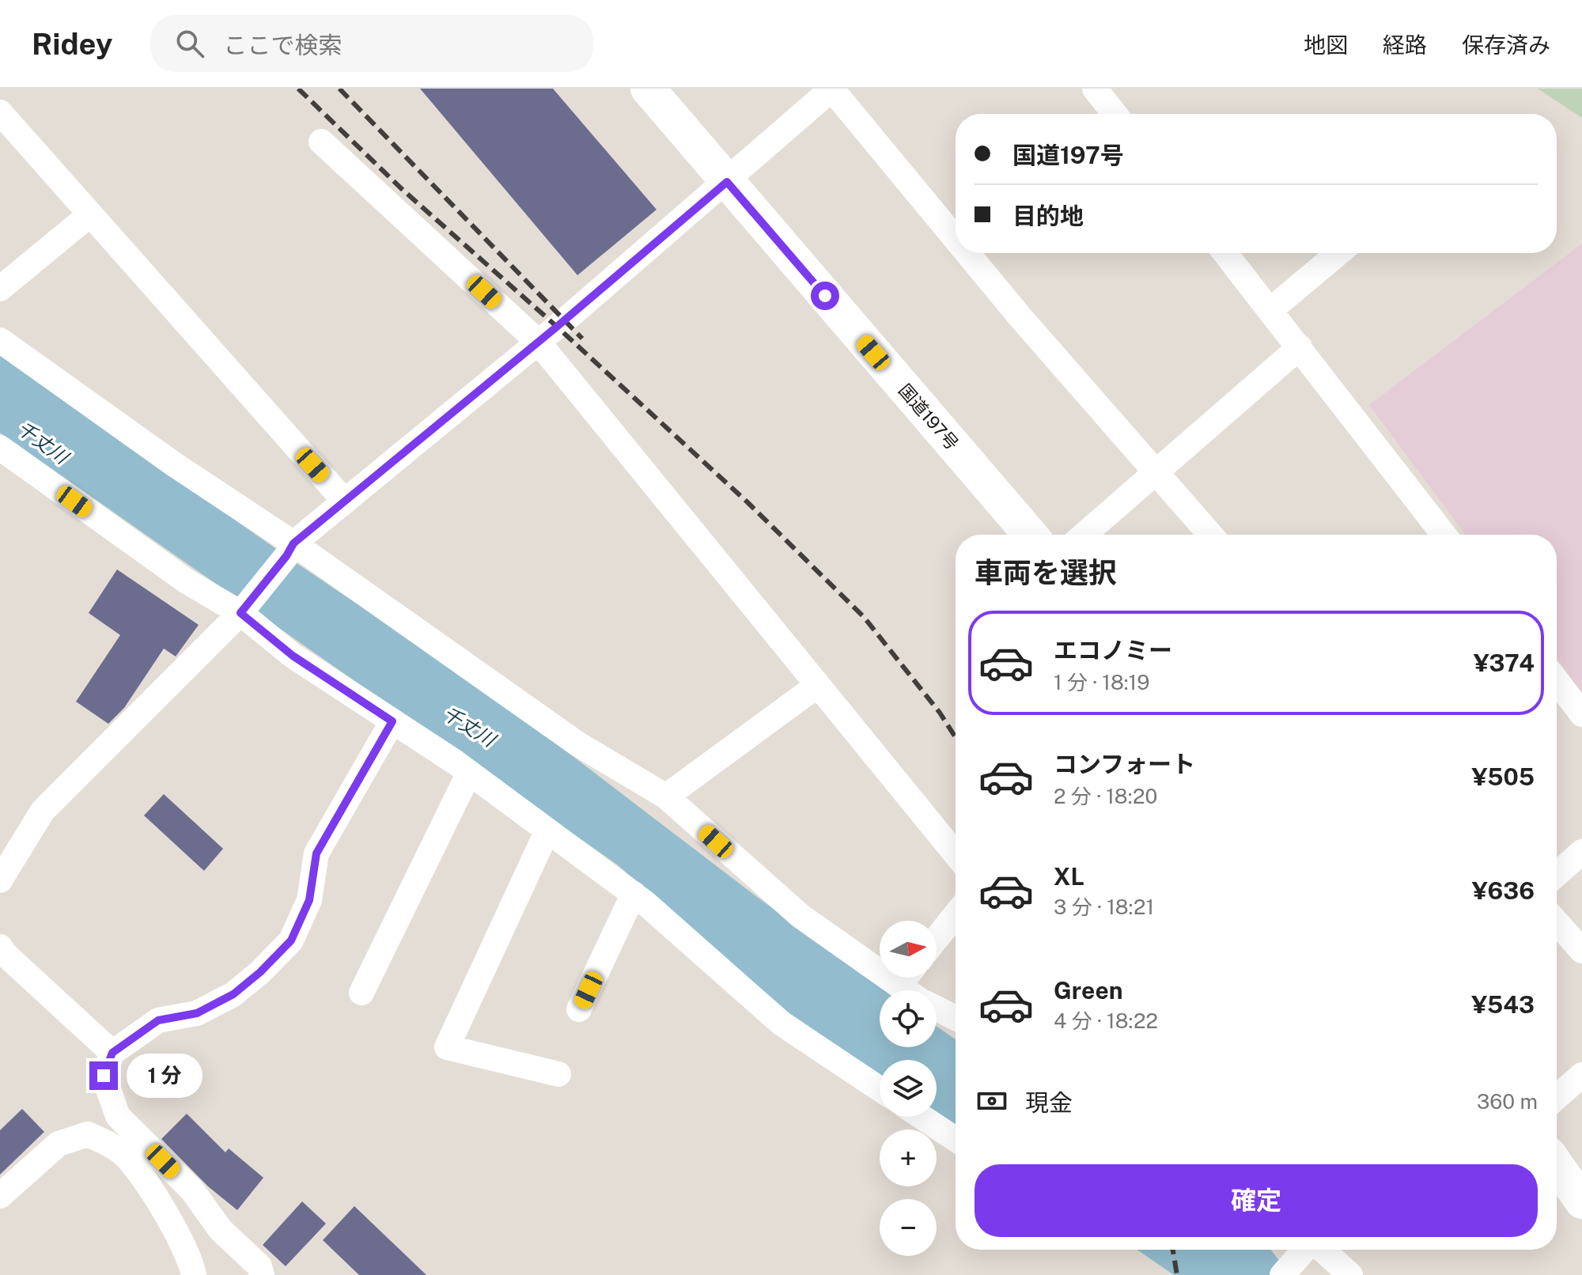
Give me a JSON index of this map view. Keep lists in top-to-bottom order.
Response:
{
  "streets": {
    "highway": ["国道197号"]
  },
  "water": ["千丈川"],
  "north": "right",
  "page": {
    "header": "Ridey",
    "search": "ここで検索",
    "nav": ["地図", "経路", "保存済み"],
    "banner": ["国道197号", "目的地"],
    "heading": "車両を選択",
    "list": [
      {
        "name": "エコノミー",
        "note": "1 分 · 18:19",
        "value": "¥374"
      },
      {
        "name": "コンフォート",
        "note": "2 分 · 18:20",
        "value": "¥505"
      },
      {
        "name": "XL",
        "note": "3 分 · 18:21",
        "value": "¥636"
      },
      {
        "name": "Green",
        "note": "4 分 · 18:22",
        "value": "¥543"
      }
    ],
    "map_buttons": ["+", "−"],
    "bubble": "1 分",
    "pay": ["現金", "360 m"],
    "buttons": "確定"
  }
}
